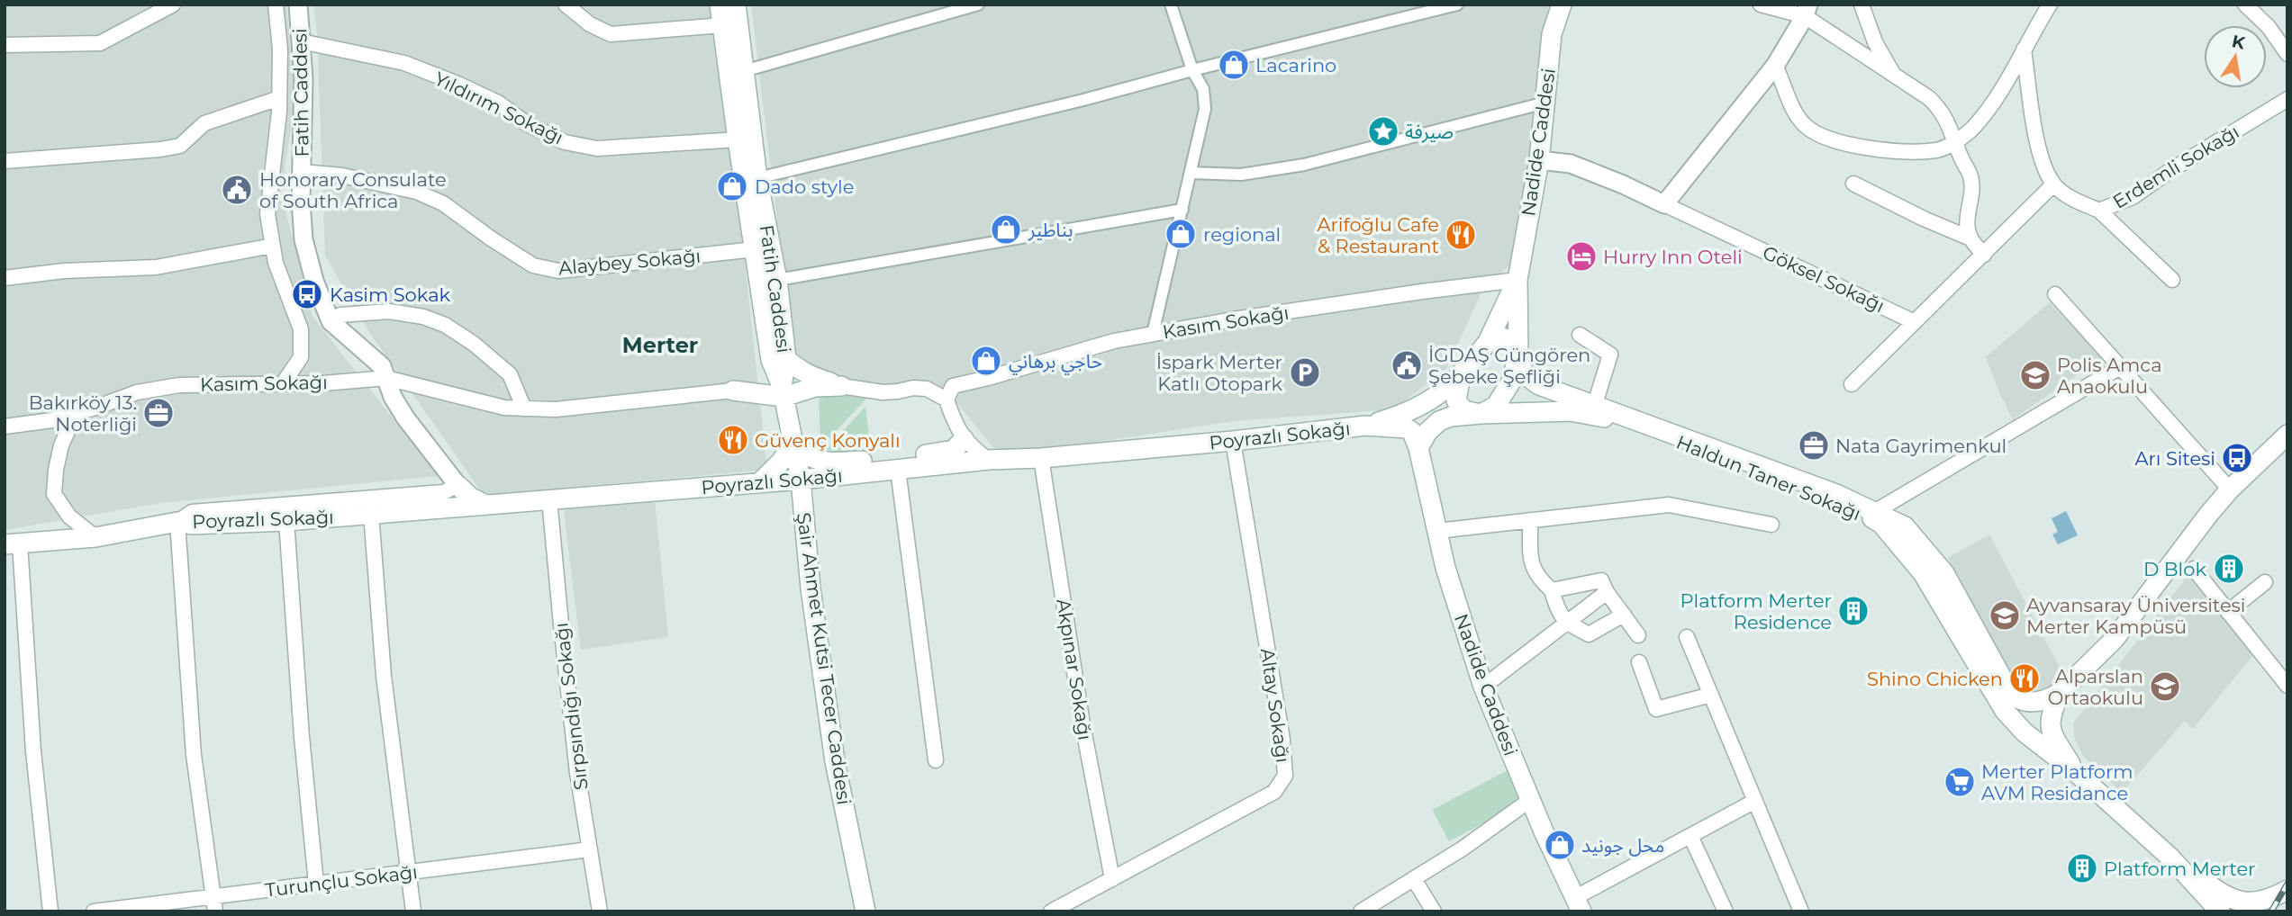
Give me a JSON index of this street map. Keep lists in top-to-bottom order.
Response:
{
  "streets": {
    "main road": [
      "Fatih Caddesi",
      "Nadide Caddesi",
      "Poyrazlı Sokağı",
      "Haldun Taner Sokağı",
      "Şair Ahmet Kutsi Tecer Caddesi"
    ],
    "street": [
      "Yıldırım Sokağı",
      "Erdemli Sokağı",
      "Alaybey Sokağı",
      "Göksel Sokağı",
      "Kasım Sokağı",
      "Akpınar Sokağı",
      "Altay Sokağı",
      "Sırpsındığı Sokağı",
      "Turunçlu Sokağı"
    ]
  },
  "crossings": [
    ["Fatih Caddesi", "Yıldırım Sokağı"],
    ["Fatih Caddesi", "Alaybey Sokağı"],
    ["Fatih Caddesi", "Kasım Sokağı"],
    ["Fatih Caddesi", "Poyrazlı Sokağı"],
    ["Fatih Caddesi", "Şair Ahmet Kutsi Tecer Caddesi"],
    ["Nadide Caddesi", "Göksel Sokağı"],
    ["Nadide Caddesi", "Kasım Sokağı"],
    ["Nadide Caddesi", "Haldun Taner Sokağı"],
    ["Poyrazlı Sokağı", "Şair Ahmet Kutsi Tecer Caddesi"],
    ["Poyrazlı Sokağı", "Akpınar Sokağı"],
    ["Poyrazlı Sokağı", "Altay Sokağı"],
    ["Poyrazlı Sokağı", "Sırpsındığı Sokağı"],
    ["Akpınar Sokağı", "Altay Sokağı"],
    ["Sırpsındığı Sokağı", "Turunçlu Sokağı"]
  ],
  "districts": ["Merter"],
  "places": {
    "shop": [
      "Lacarino",
      "Dado style",
      "بناطير",
      "regional",
      "حاجي برهاني",
      "محل جونيد"
    ],
    "place": ["صيرفة"],
    "public building": ["Honorary Consulate of South Africa", "İGDAŞ Güngören Şebeke Şefliği"],
    "restaurant": ["Arifoğlu Cafe & Restaurant", "Güvenç Konyalı", "Shino Chicken"],
    "hotel": ["Hurry Inn Oteli"],
    "bus stop": ["Kasim Sokak", "Arı Sitesi"],
    "parking": ["İspark Merter Katlı Otopark"],
    "school or university": ["Polis Amca Anaokulu", "Ayvansaray Üniversitesi Merter Kampüsü", "Alparslan Ortaokulu"],
    "office": ["Bakırköy 13. Noterliği", "Nata Gayrimenkul"],
    "building": ["D Blok", "Platform Merter Residence", "Platform Merter"],
    "supermarket": ["Merter Platform AVM Residance"]
  },
  "north": "top"
}
